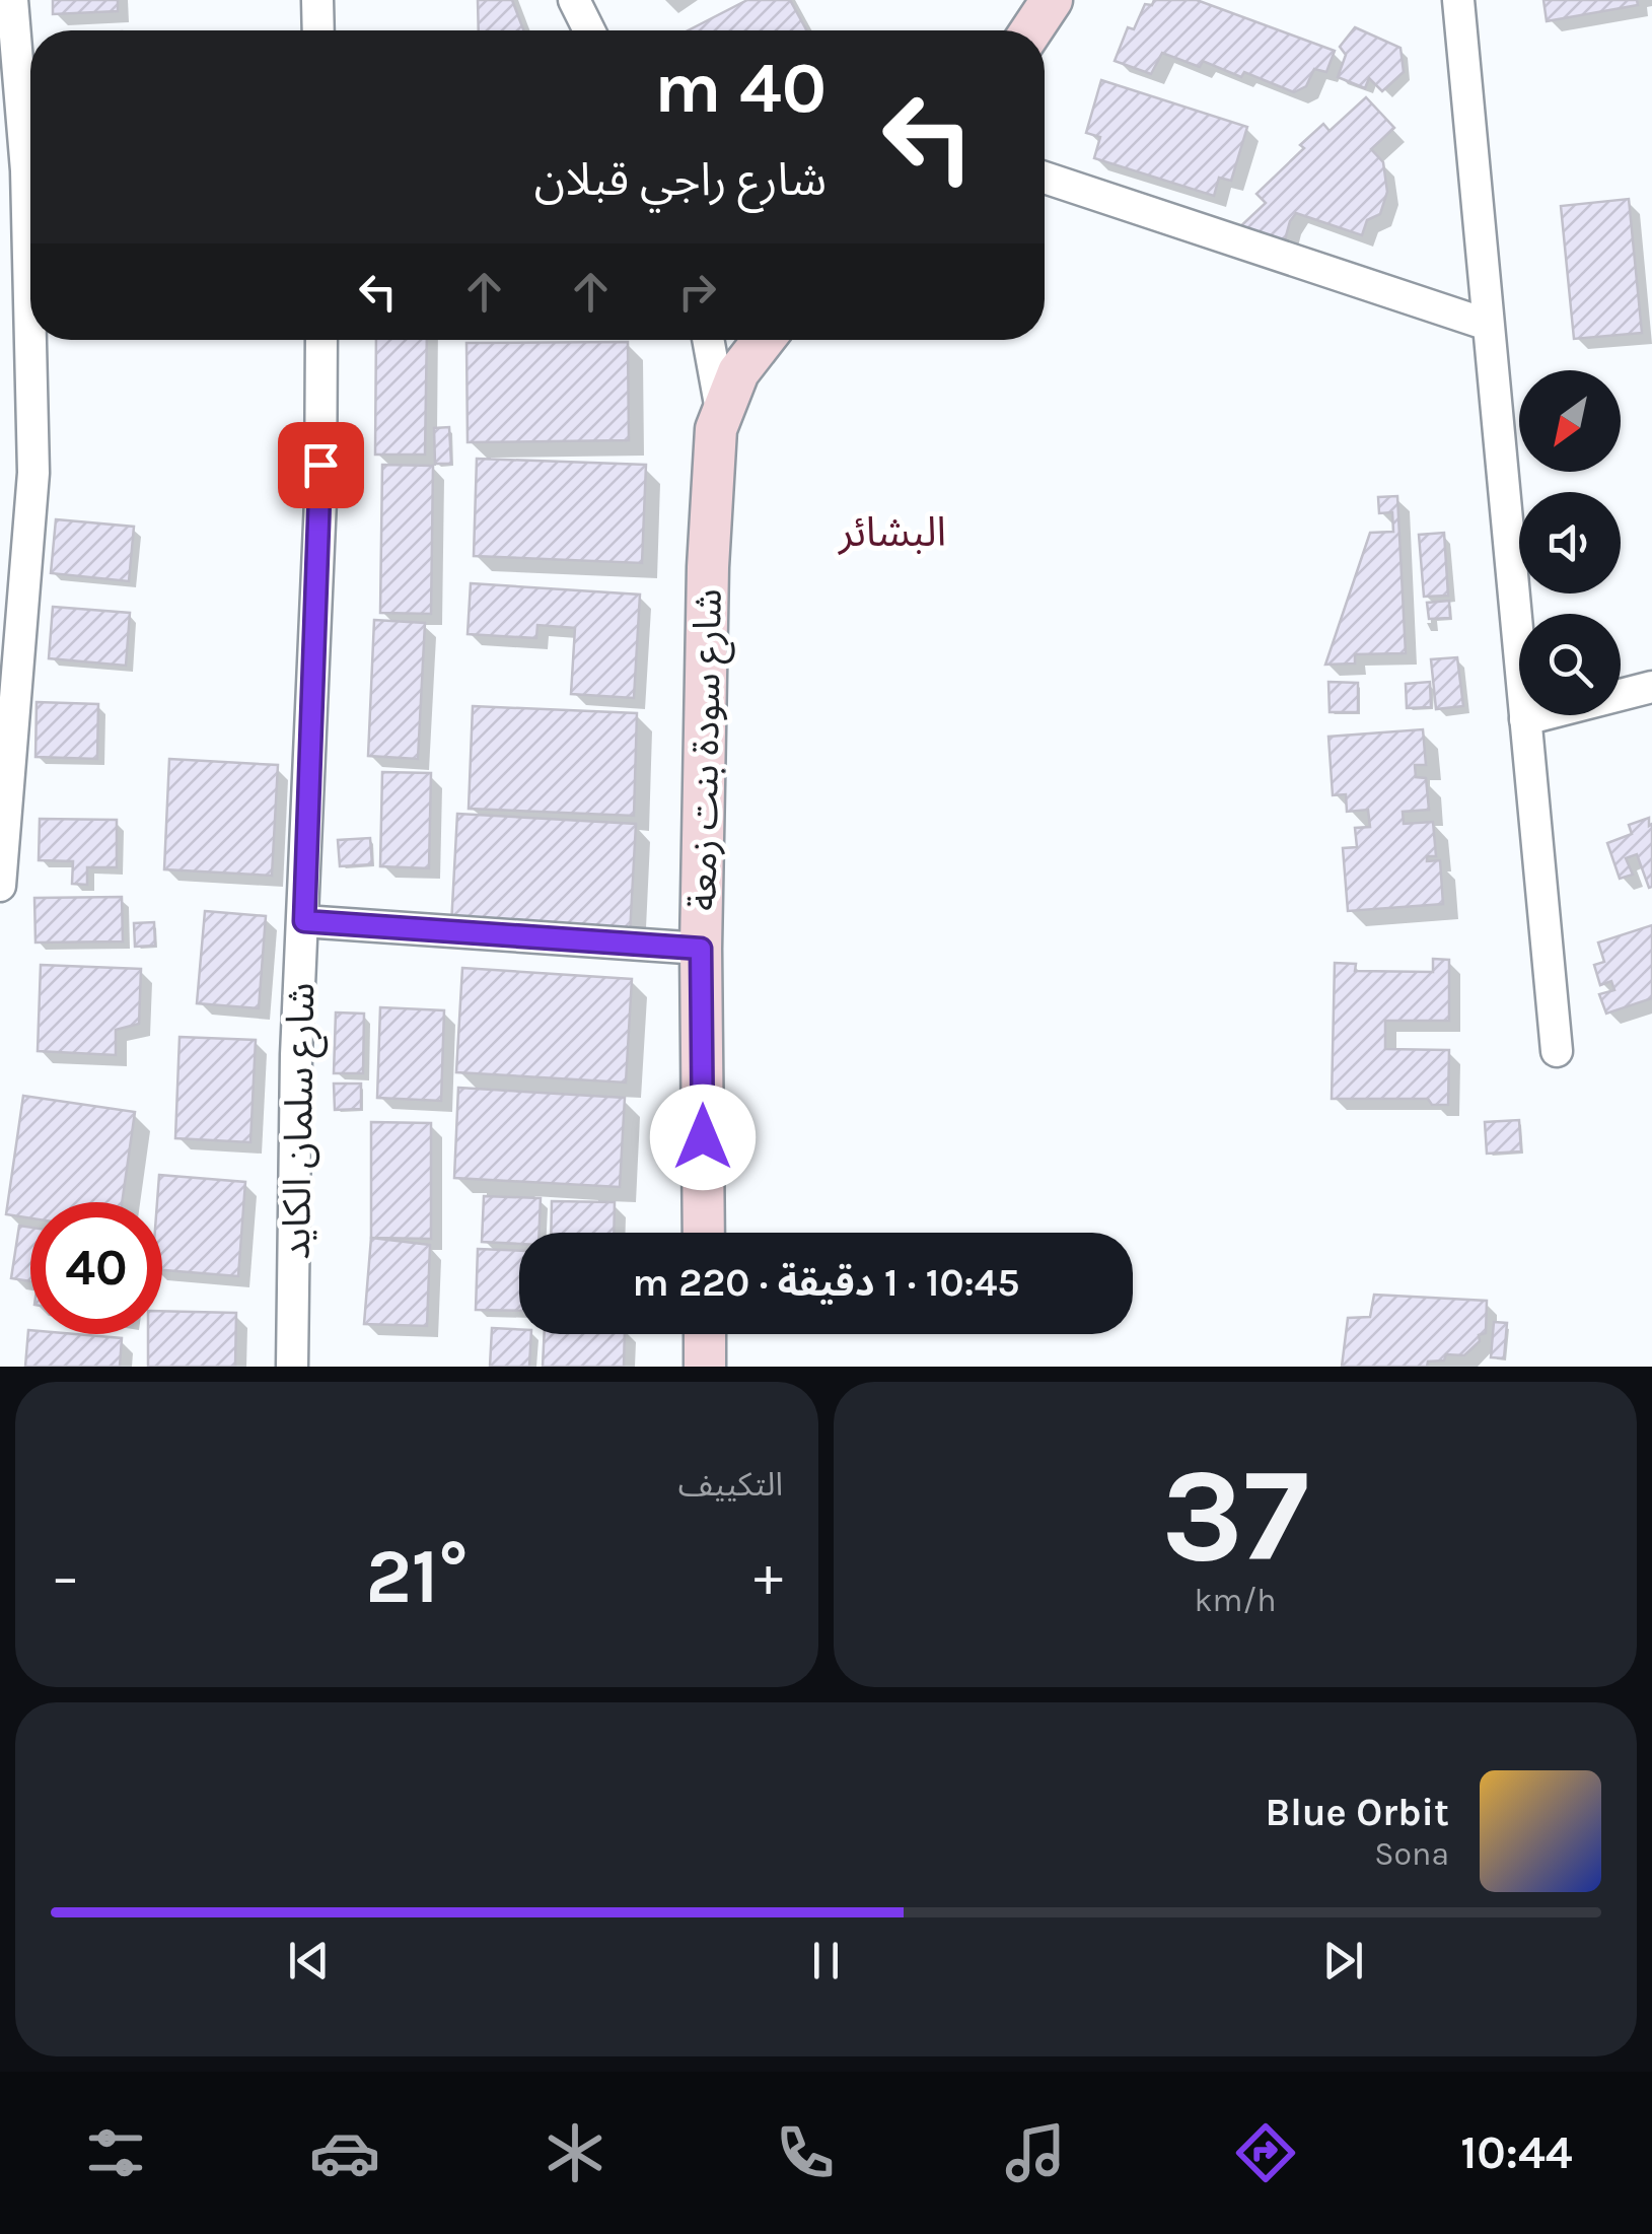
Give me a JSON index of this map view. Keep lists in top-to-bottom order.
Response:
{
  "streets": {
    "street": ["شارع سودة بنت زمعة", "شارع سلمان الكايد"]
  },
  "districts": ["البشائر"],
  "north": "bottom left",
  "page": {
    "turn": ["40 m", "شارع راجي قبلان"],
    "limit": "40",
    "trip": "10:45 · 1 دقيقة · 220 m",
    "tile": [
      ["37", "km/h"],
      "التكييف"
    ],
    "heat": ["−", "21°", "+"],
    "song": ["Blue Orbit", "Sona"],
    "tabs": "10:44"
  }
}
